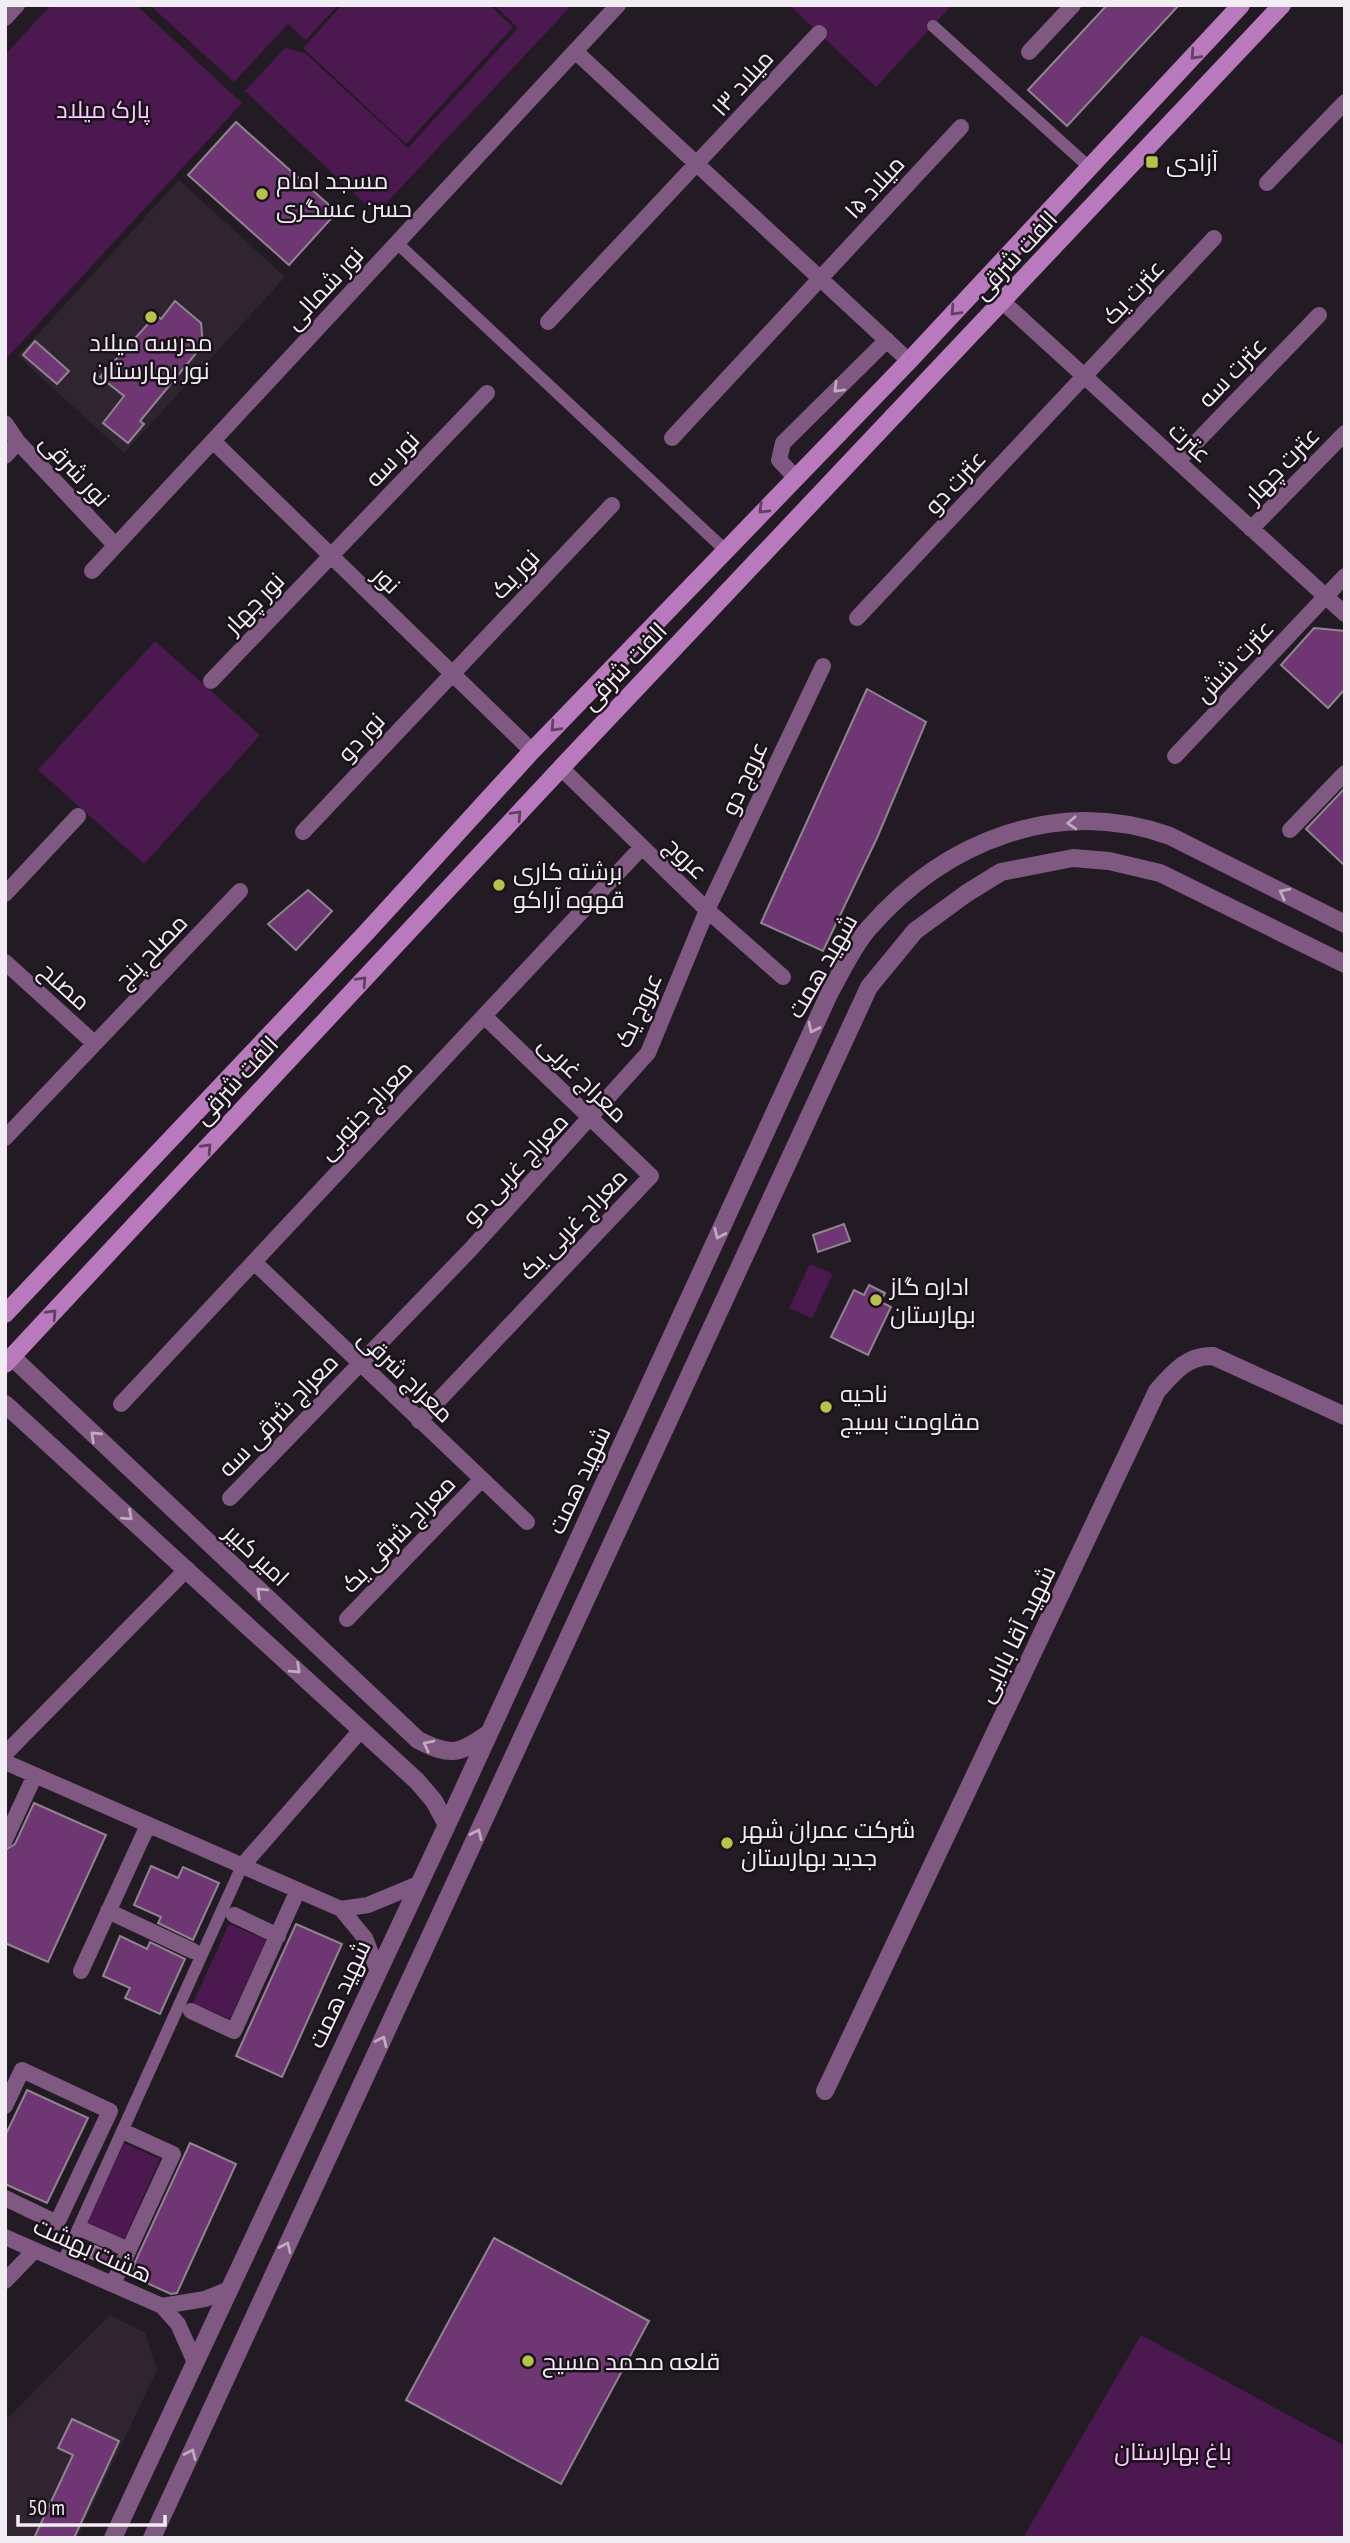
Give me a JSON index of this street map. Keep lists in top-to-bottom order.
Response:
{
  "streets": {
    "main road": ["الفت شرقی"],
    "street": [
      "میلاد ۱۳",
      "میلاد ۱۵",
      "نور شمالی",
      "عترت یک",
      "عترت سه",
      "عترت",
      "نور سه",
      "عترت چهار",
      "نور شرقی",
      "عترت دو",
      "نور یک",
      "نور",
      "نور چهار",
      "عترت شش",
      "نور دو",
      "عروج دو",
      "عروج",
      "مصلح پنج",
      "شهید همت",
      "مصلح",
      "عروج یک",
      "معراج غربی",
      "معراج جنوبی",
      "معراج غربی دو",
      "معراج غربی یک",
      "معراج شرقی",
      "معراج شرقی سه",
      "معراج شرقی یک",
      "امیر کبیر",
      "شهید آقا بابایی",
      "هشت بهشت"
    ]
  },
  "crossings": [
    ["الفت شرقی", "عترت"],
    ["الفت شرقی", "نور"],
    ["الفت شرقی", "عروج"],
    ["الفت شرقی", "امیر کبیر"],
    ["نور شمالی", "نور شرقی"],
    ["نور شمالی", "نور"],
    ["عترت یک", "عترت"],
    ["عترت یک", "عترت دو"],
    ["عترت سه", "عترت"],
    ["عترت", "عترت چهار"],
    ["عترت", "عترت دو"],
    ["عترت", "عترت شش"],
    ["نور سه", "نور"],
    ["نور سه", "نور چهار"],
    ["نور یک", "نور"],
    ["نور یک", "نور دو"],
    ["نور", "نور چهار"],
    ["نور", "نور دو"],
    ["عروج دو", "عروج"],
    ["عروج دو", "عروج یک"],
    ["عروج", "عروج یک"],
    ["عروج", "معراج جنوبی"],
    ["مصلح پنج", "مصلح"],
    ["شهید همت", "امیر کبیر"],
    ["عروج یک", "معراج غربی"],
    ["عروج یک", "معراج غربی دو"],
    ["معراج غربی", "معراج جنوبی"],
    ["معراج غربی", "معراج غربی دو"],
    ["معراج غربی", "معراج غربی یک"],
    ["معراج جنوبی", "معراج شرقی"],
    ["معراج غربی دو", "معراج شرقی"],
    ["معراج غربی دو", "معراج شرقی سه"],
    ["معراج غربی یک", "معراج شرقی"],
    ["معراج شرقی", "معراج شرقی سه"],
    ["معراج شرقی", "معراج شرقی یک"]
  ],
  "parks": ["پارک میلاد", "باغ بهارستان"],
  "places": {
    "transit": ["آزادی"],
    "other": [
      "مسجد امام حسن عسگری",
      "مدرسه میلاد نور بهارستان",
      "برشته کاری قهوه آراکو",
      "اداره گاز بهارستان",
      "ناحیه مقاومت بسیج",
      "شرکت عمران شهر جدید بهارستان",
      "قلعه محمد مسیح"
    ]
  },
  "scale_bar": "50 m"
}
